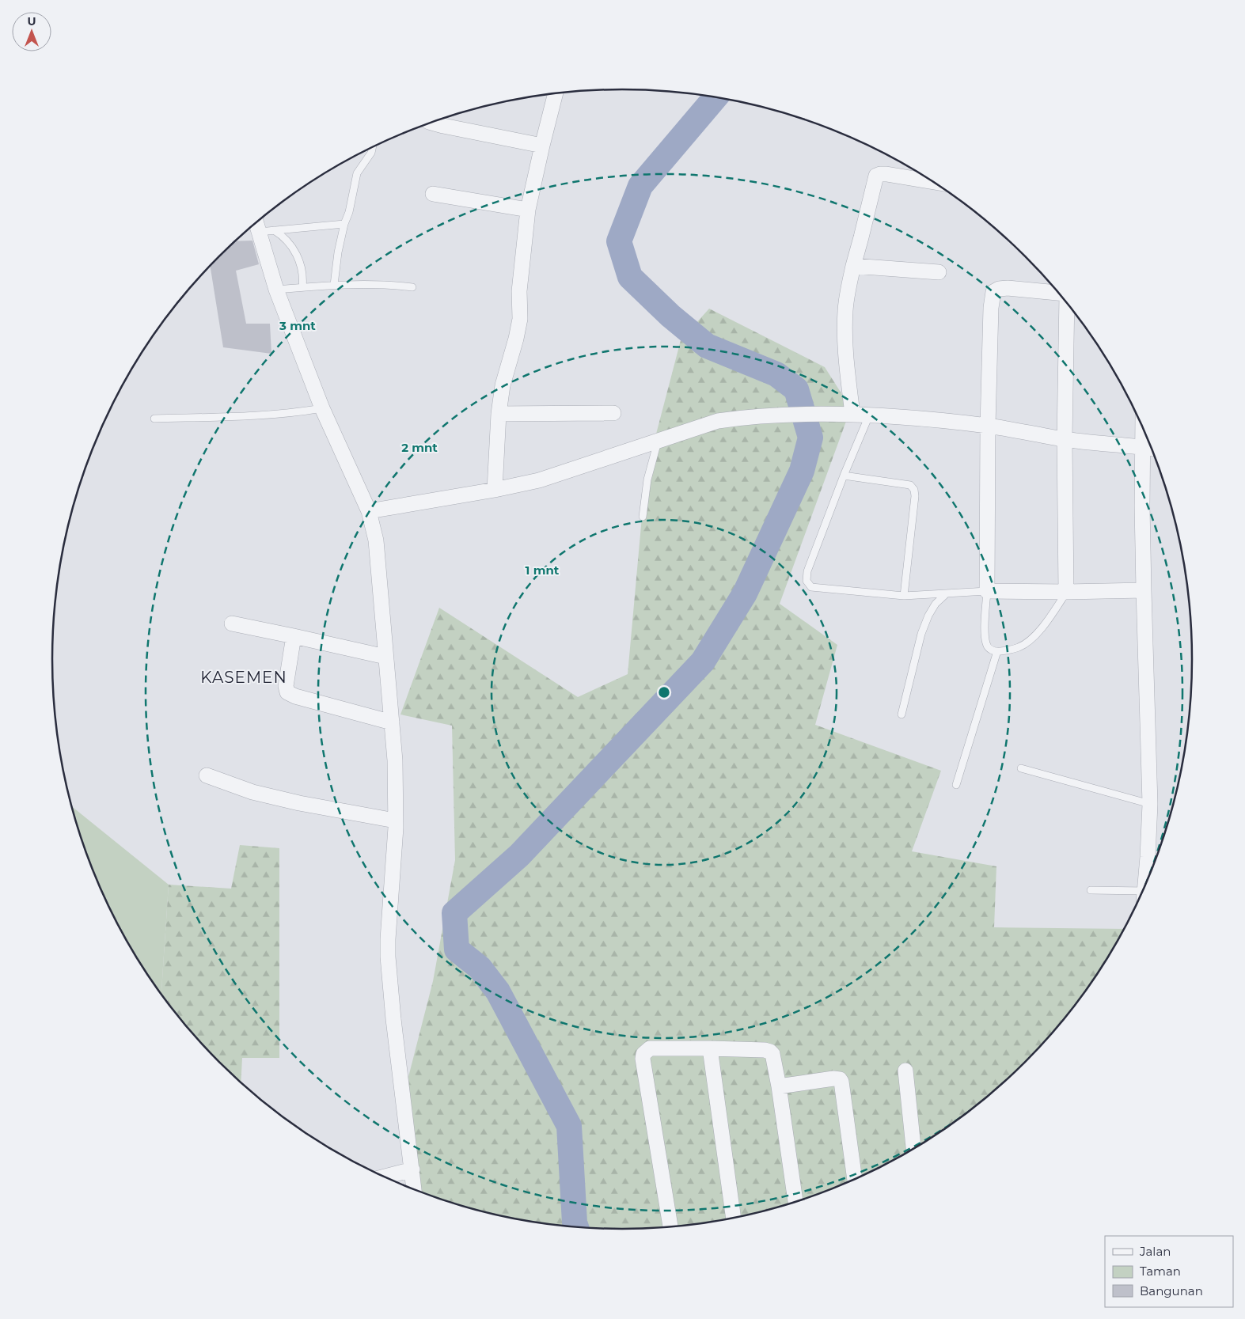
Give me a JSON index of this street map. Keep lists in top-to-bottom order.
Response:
{
  "districts": ["KASEMEN"],
  "legend": ["Jalan", "Taman", "Bangunan"],
  "north": "top",
  "rings": ["3 mnt", "2 mnt", "1 mnt"]
}
